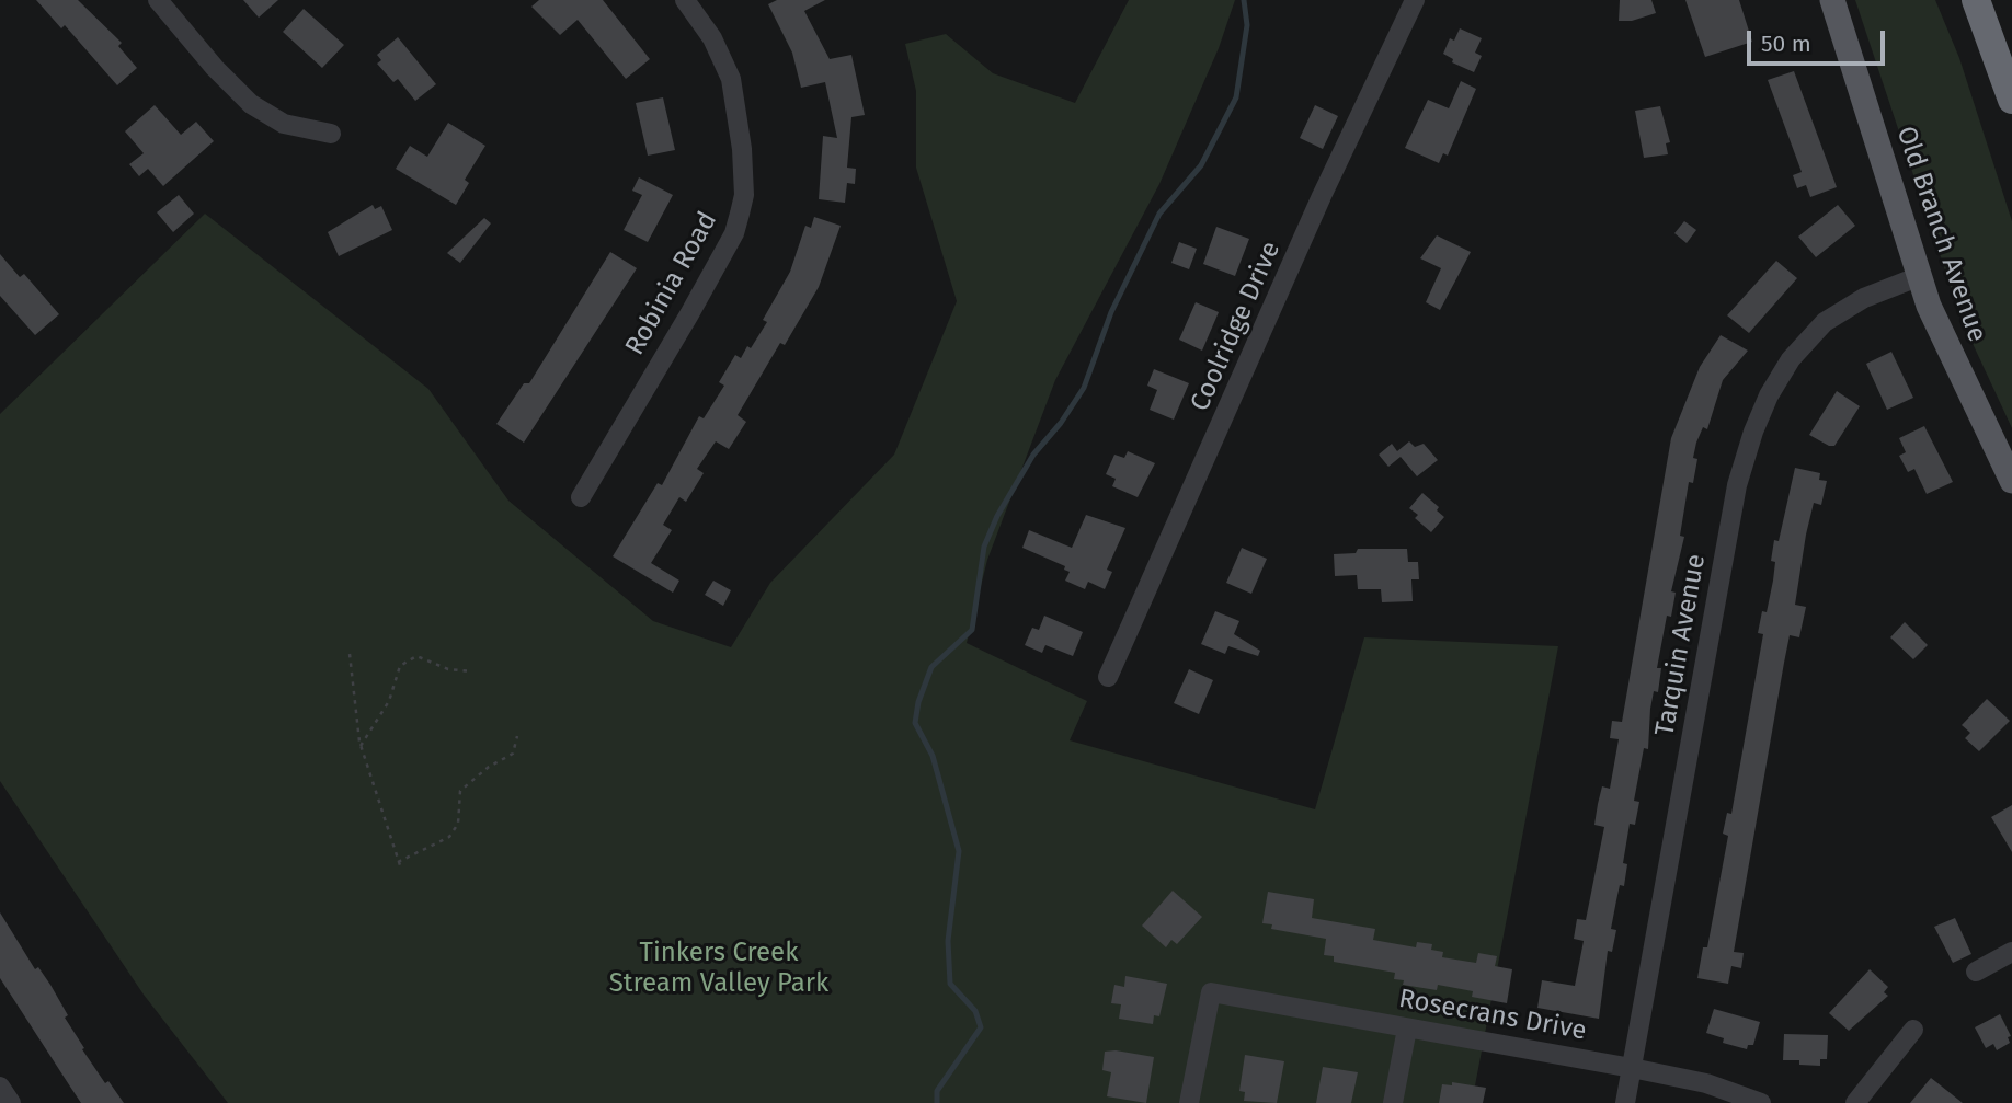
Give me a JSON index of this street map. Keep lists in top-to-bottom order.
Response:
{
  "streets": {
    "main road": ["Old Branch Avenue"],
    "street": [
      "Robinia Road",
      "Coolridge Drive",
      "Tarquin Avenue",
      "Rosecrans Drive"
    ]
  },
  "crossings": [
    ["Old Branch Avenue", "Tarquin Avenue"],
    ["Tarquin Avenue", "Rosecrans Drive"]
  ],
  "parks": ["Tinkers Creek Stream Valley Park"],
  "scale_bar": "50 m"
}
